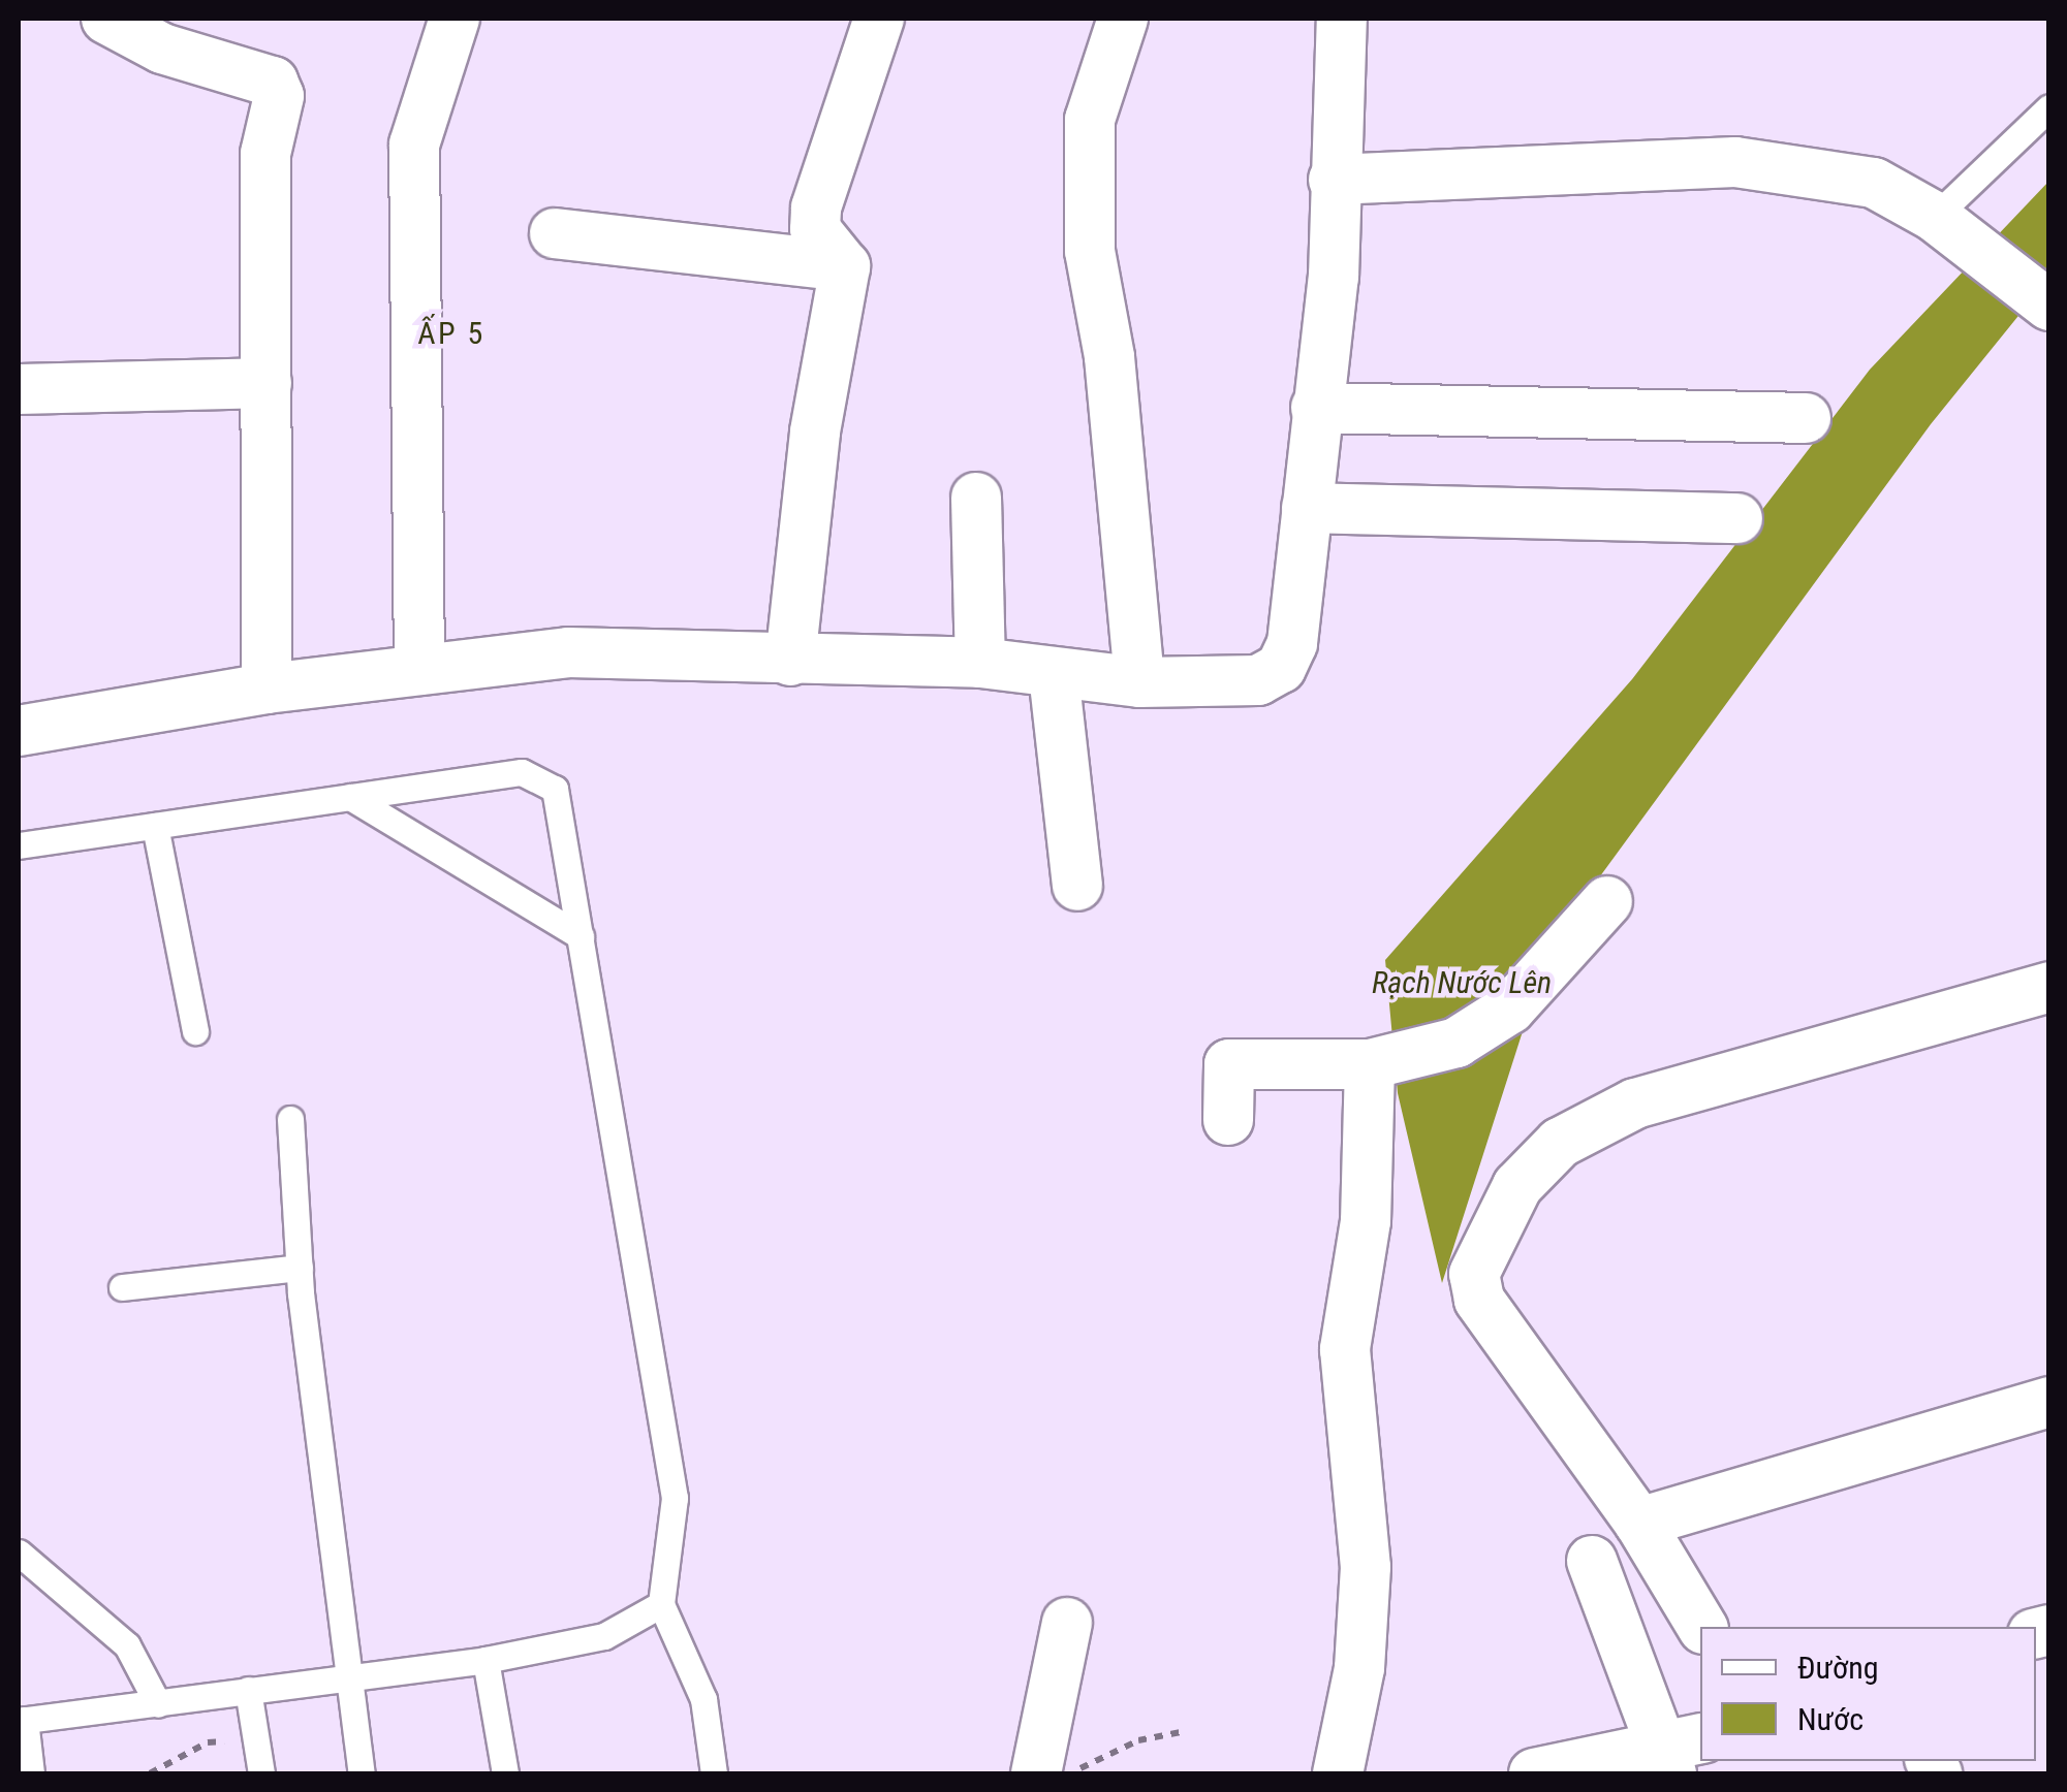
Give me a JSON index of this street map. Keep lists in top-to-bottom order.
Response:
{
  "districts": ["ẤP 5"],
  "water": ["Rạch Nước Lên"],
  "legend": ["Đường", "Nước"]
}
